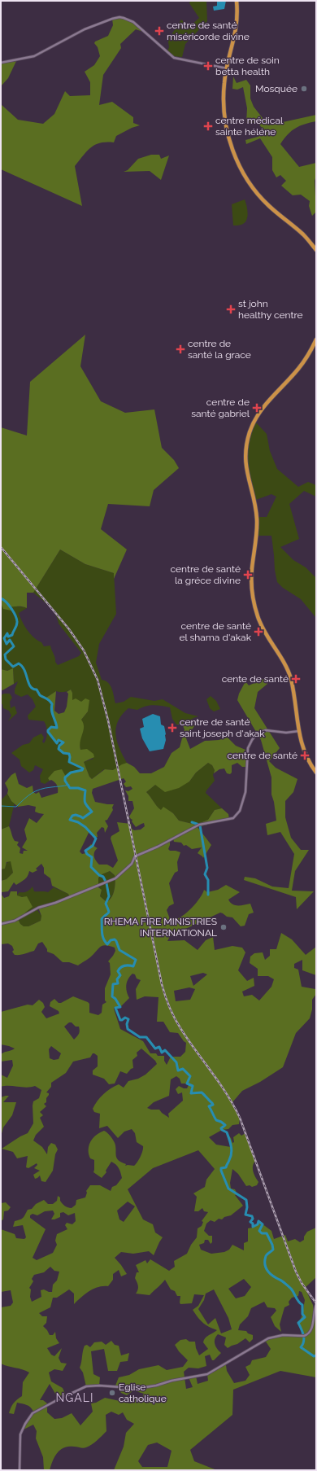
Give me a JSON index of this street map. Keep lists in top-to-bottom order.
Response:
{
  "districts": ["NGALI"],
  "places": {
    "health": [
      "centre de santé miséricorde divine",
      "centre de soin betta health",
      "centre médical sainte héléne",
      "st john healthy centre",
      "centre de santé la grace",
      "centre de santé gabriel",
      "centre de santé la gréce divine",
      "centre de santé el shama d'akak",
      "cente de santé",
      "centre de santé saint joseph d'akak",
      "centre de santé"
    ],
    "other": ["Mosquée", "RHEMA FIRE MINISTRIES INTERNATIONAL", "Eglise catholique"]
  }
}
